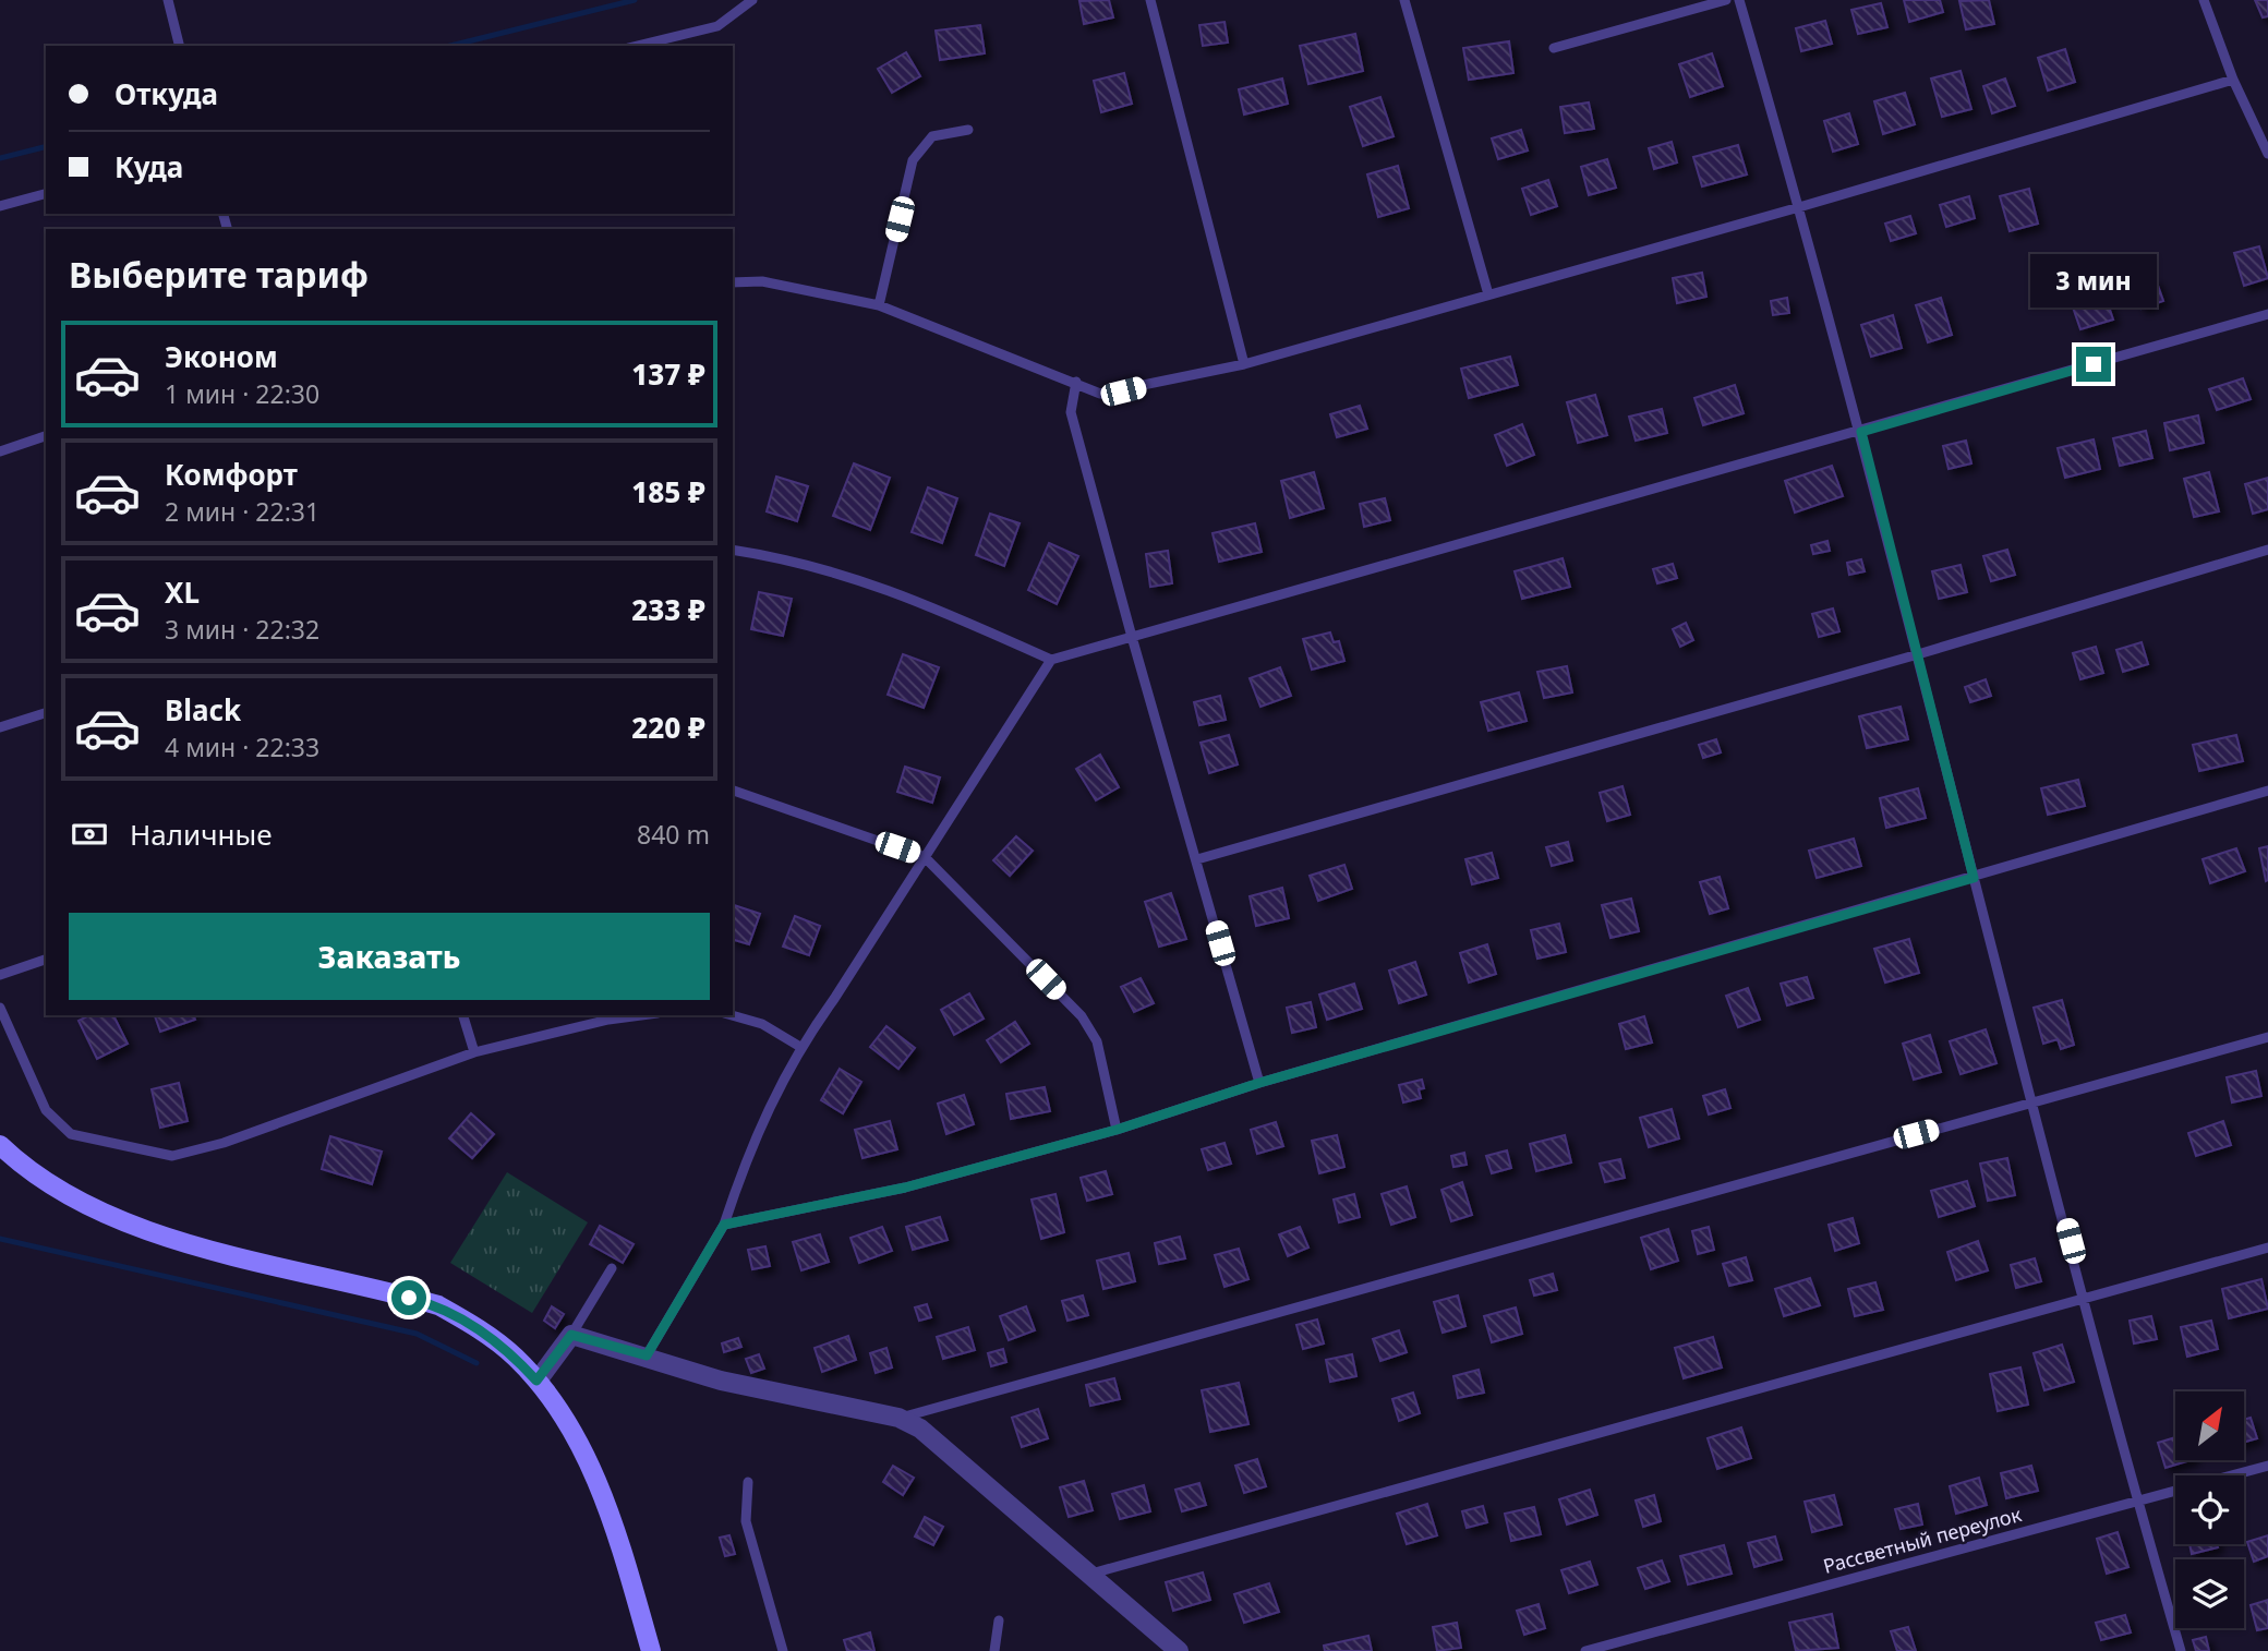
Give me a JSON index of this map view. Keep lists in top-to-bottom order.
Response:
{
  "streets": {
    "lane": ["Рассветный переулок"]
  },
  "north": "top right",
  "page": {
    "banner": ["Откуда", "Куда"],
    "heading": "Выберите тариф",
    "bubble": "3 мин",
    "list": [
      {
        "name": "Эконом",
        "note": "1 мин · 22:30",
        "value": "137 ₽"
      },
      {
        "name": "Комфорт",
        "note": "2 мин · 22:31",
        "value": "185 ₽"
      },
      {
        "name": "XL",
        "note": "3 мин · 22:32",
        "value": "233 ₽"
      },
      {
        "name": "Black",
        "note": "4 мин · 22:33",
        "value": "220 ₽"
      }
    ],
    "pay": ["Наличные", "840 m"],
    "buttons": "Заказать"
  }
}
